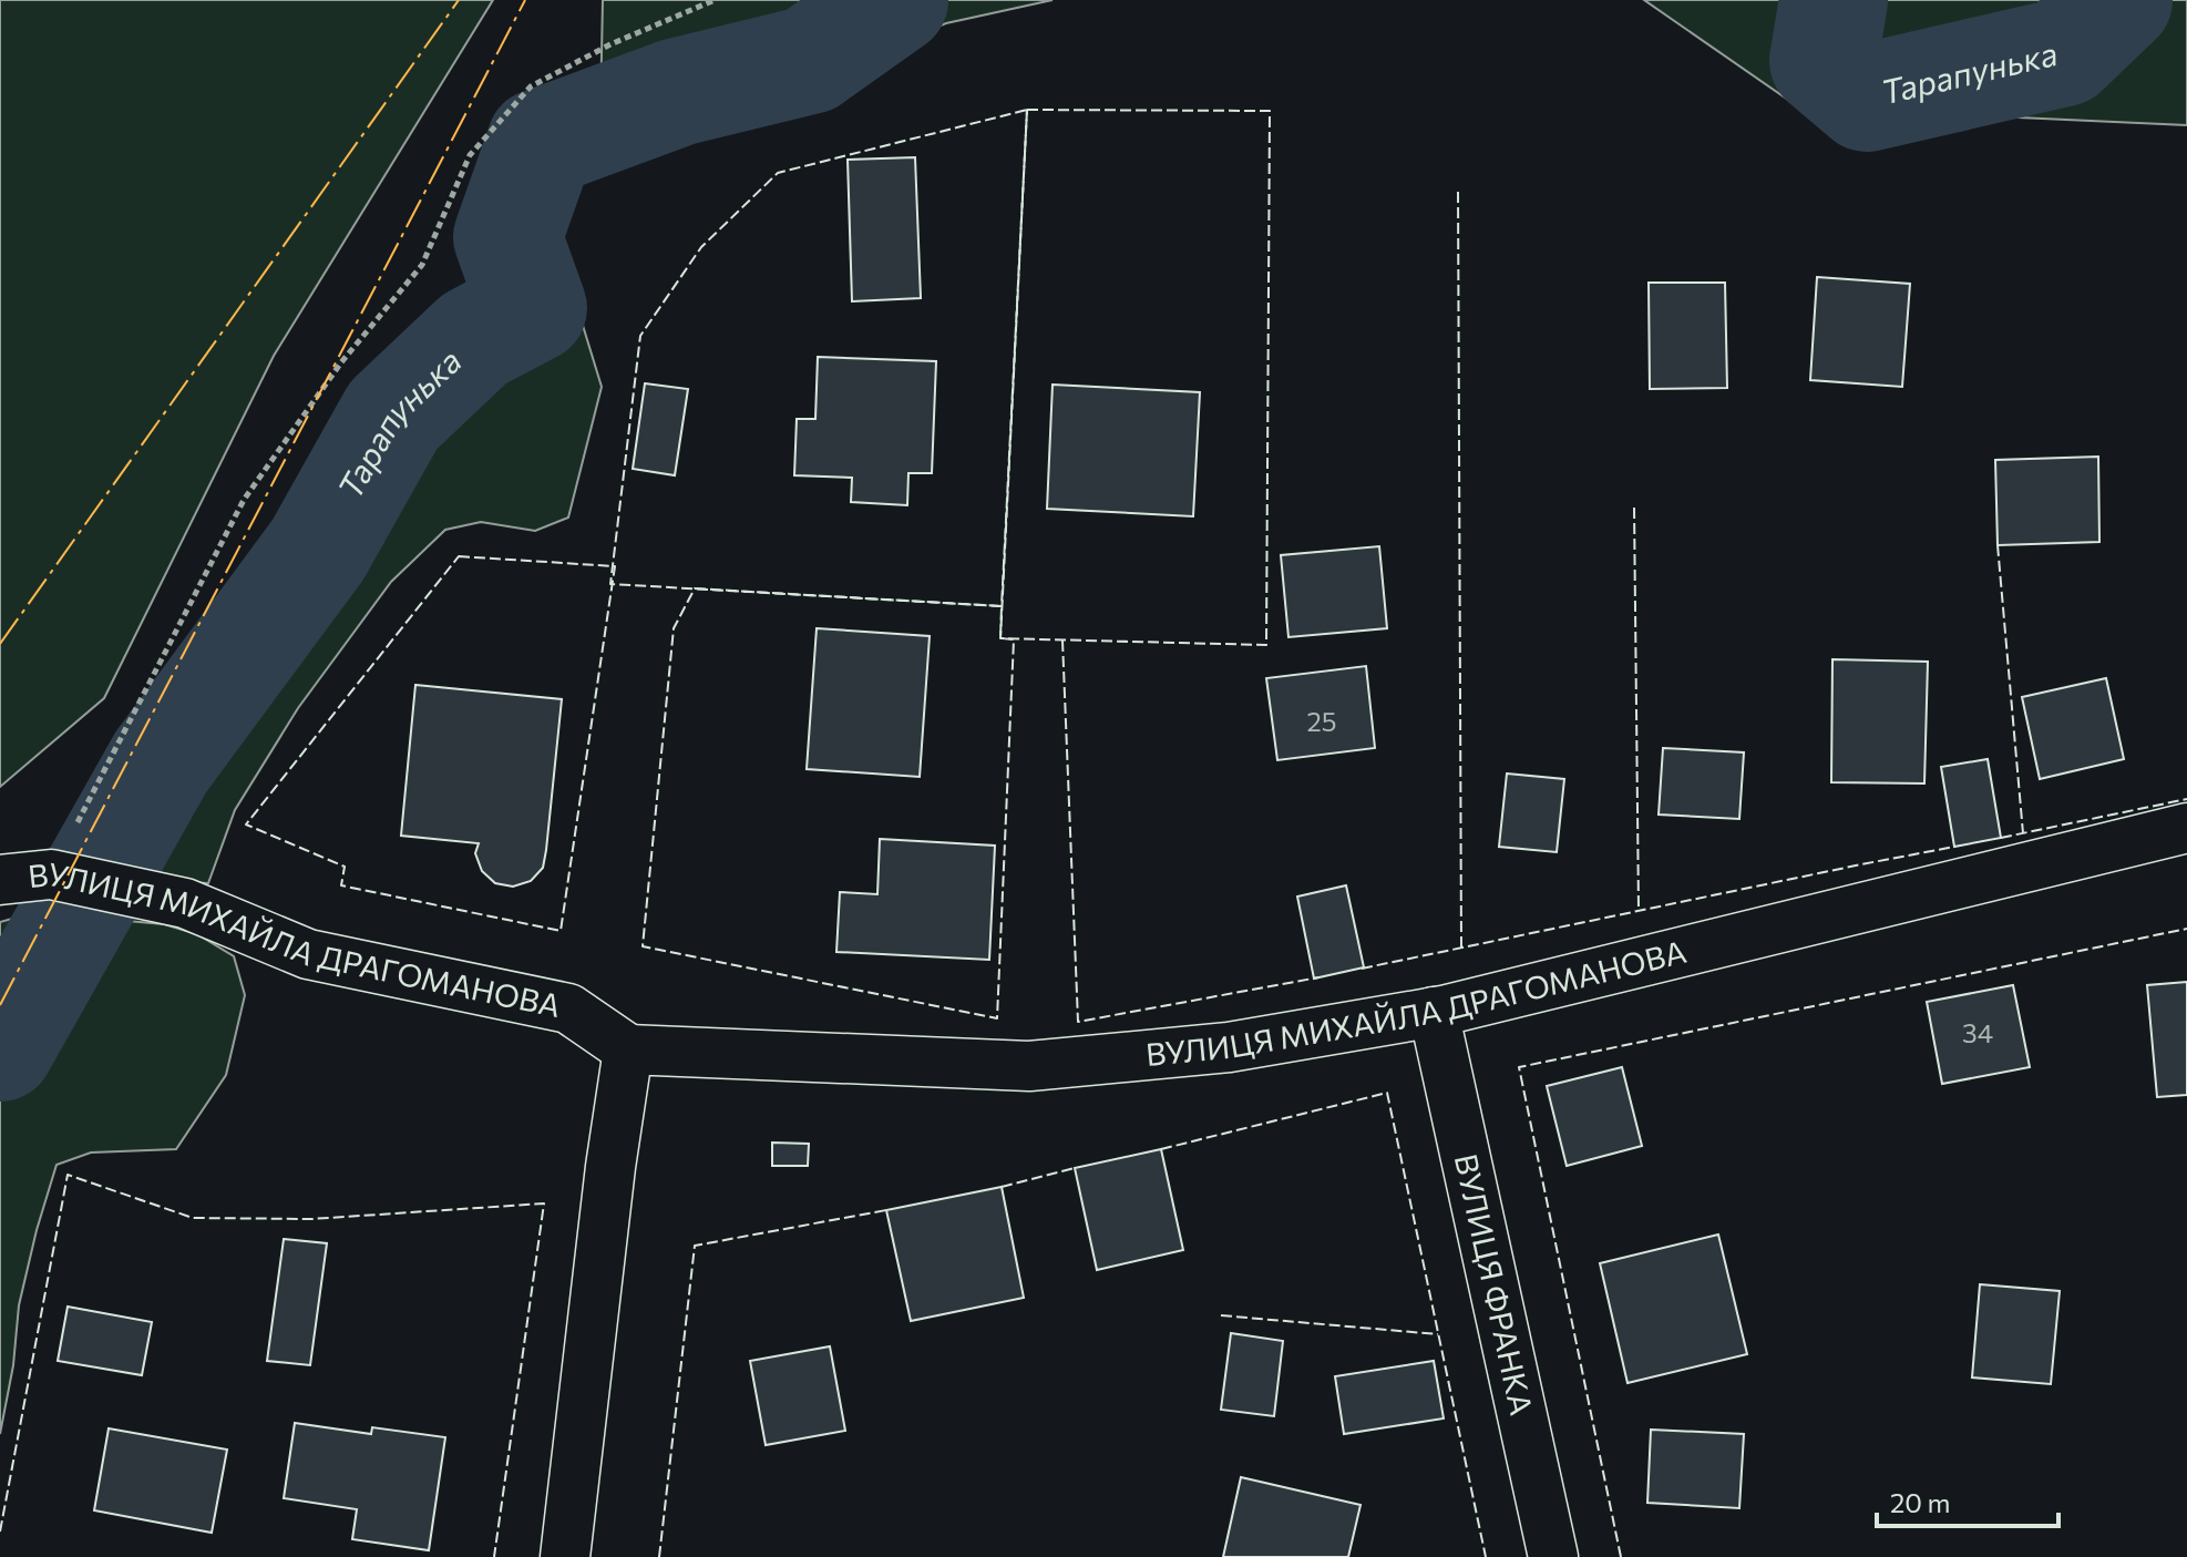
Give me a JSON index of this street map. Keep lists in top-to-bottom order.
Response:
{
  "streets": {
    "street": ["ВУЛИЦЯ МИХАЙЛА ДРАГОМАНОВА", "ВУЛИЦЯ ФРАНКА"]
  },
  "crossings": [
    ["ВУЛИЦЯ МИХАЙЛА ДРАГОМАНОВА", "ВУЛИЦЯ ФРАНКА"]
  ],
  "water": ["Тарапунька"],
  "house_numbers": ["25", "34"],
  "scale_bar": "20 m"
}
